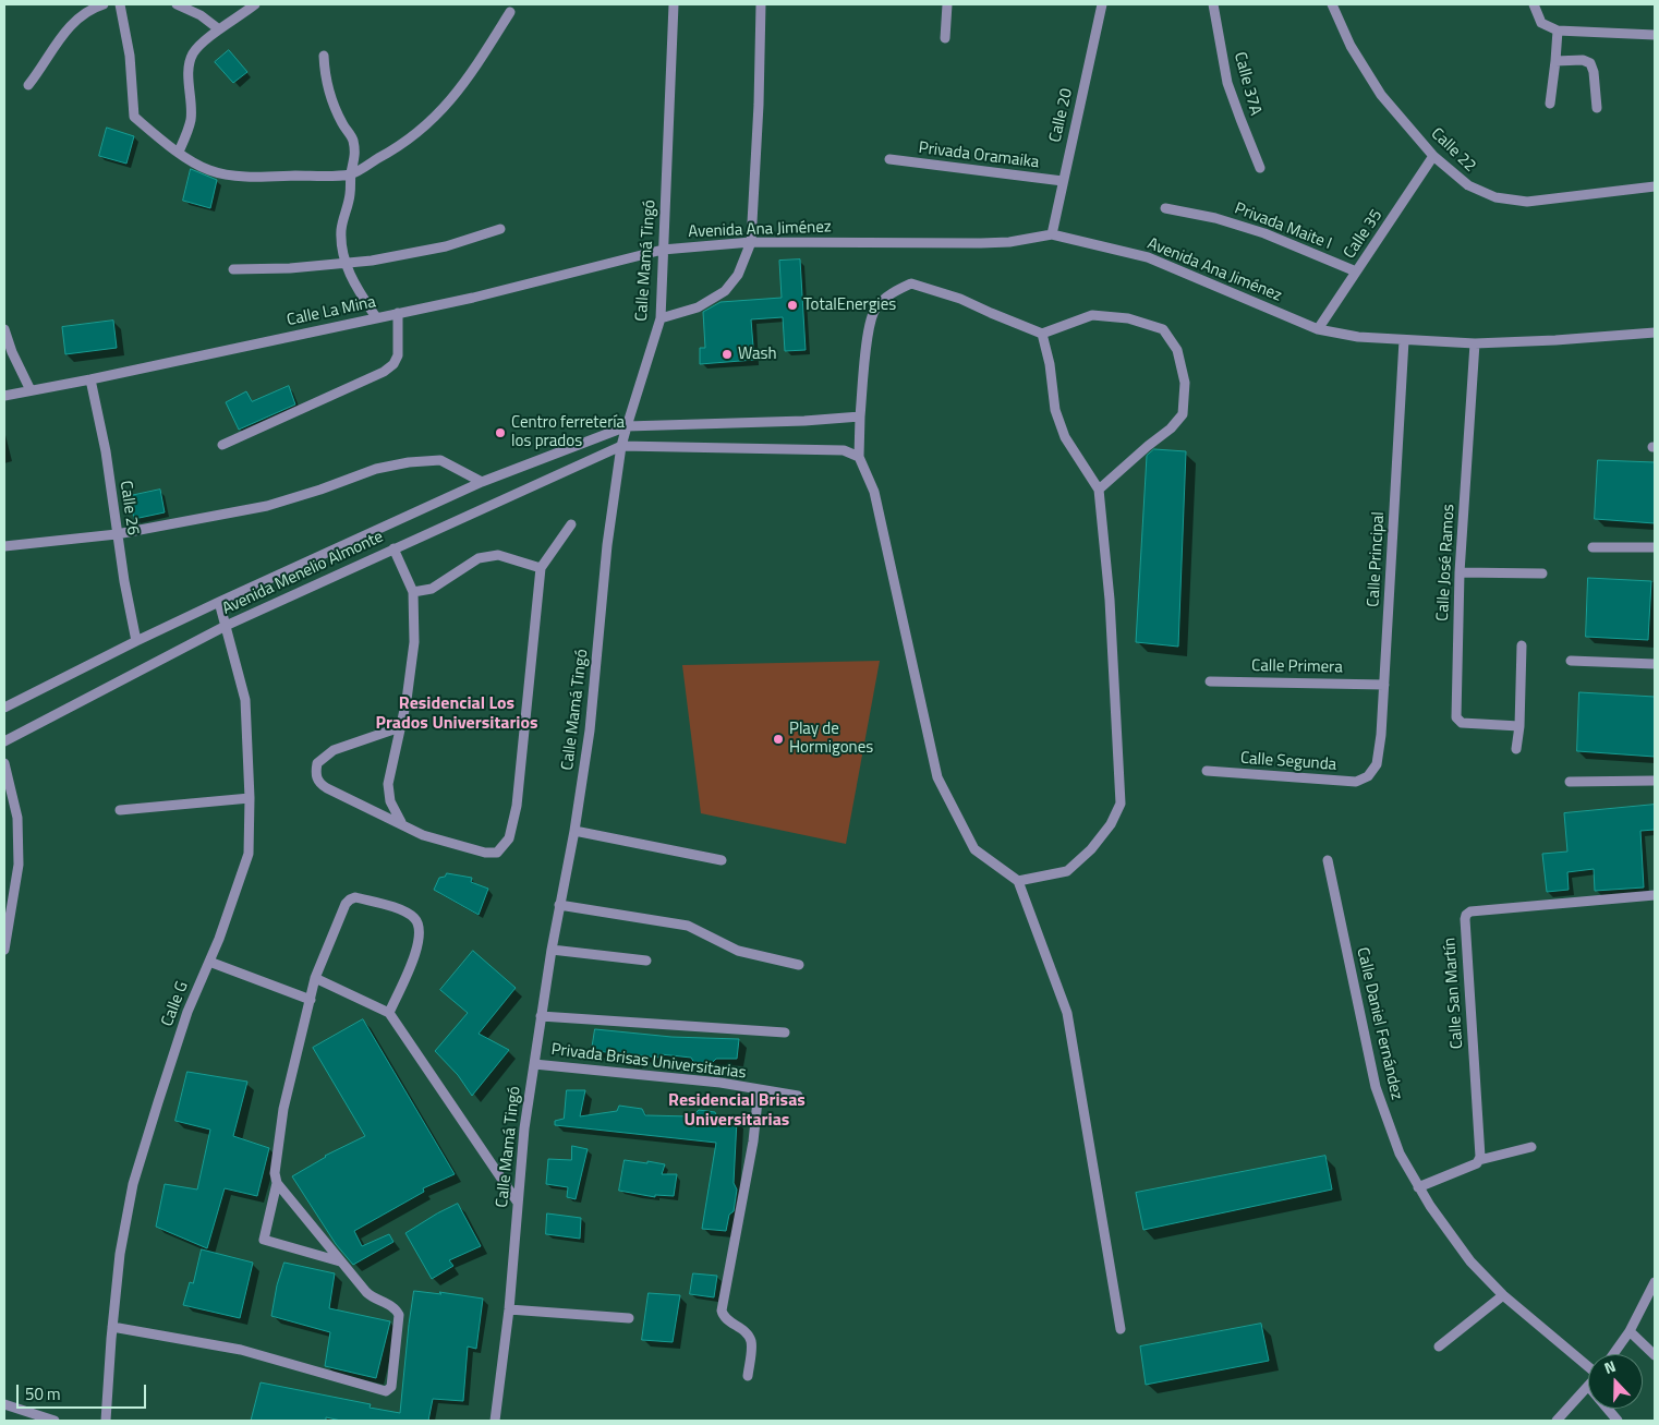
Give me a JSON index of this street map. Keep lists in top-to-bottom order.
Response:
{
  "streets": {
    "street": [
      "Calle 37A",
      "Calle 20",
      "Calle 22",
      "Privada Oramaika",
      "Privada Maite I",
      "Avenida Ana Jiménez",
      "Calle 35",
      "Calle Mamá Tingó",
      "Calle La Mina",
      "Calle 26",
      "Calle Principal",
      "Calle José Ramos",
      "Avenida Menelio Almonte",
      "Calle Primera",
      "Calle Segunda",
      "Calle San Martín",
      "Calle G",
      "Calle Daniel Fernández",
      "Privada Brisas Universitarias"
    ]
  },
  "crossings": [
    ["Calle 20", "Privada Oramaika"],
    ["Calle 20", "Avenida Ana Jiménez"],
    ["Calle 22", "Calle 35"],
    ["Privada Maite I", "Calle 35"],
    ["Avenida Ana Jiménez", "Calle 35"],
    ["Avenida Ana Jiménez", "Calle Mamá Tingó"],
    ["Avenida Ana Jiménez", "Calle La Mina"],
    ["Avenida Ana Jiménez", "Calle Principal"],
    ["Avenida Ana Jiménez", "Calle José Ramos"],
    ["Calle Mamá Tingó", "Calle La Mina"],
    ["Calle Mamá Tingó", "Avenida Menelio Almonte"],
    ["Calle Mamá Tingó", "Privada Brisas Universitarias"],
    ["Calle La Mina", "Calle 26"],
    ["Calle 26", "Avenida Menelio Almonte"],
    ["Calle Principal", "Calle Primera"],
    ["Calle Principal", "Calle Segunda"],
    ["Avenida Menelio Almonte", "Calle G"]
  ],
  "districts": ["Residencial Los Prados Universitarios", "Residencial Brisas Universitarias"],
  "places": [
    "TotalEnergies",
    "Wash",
    "Centro ferretería los prados",
    "Play de Hormigones"
  ],
  "scale_bar": "50 m",
  "north": "top"
}
